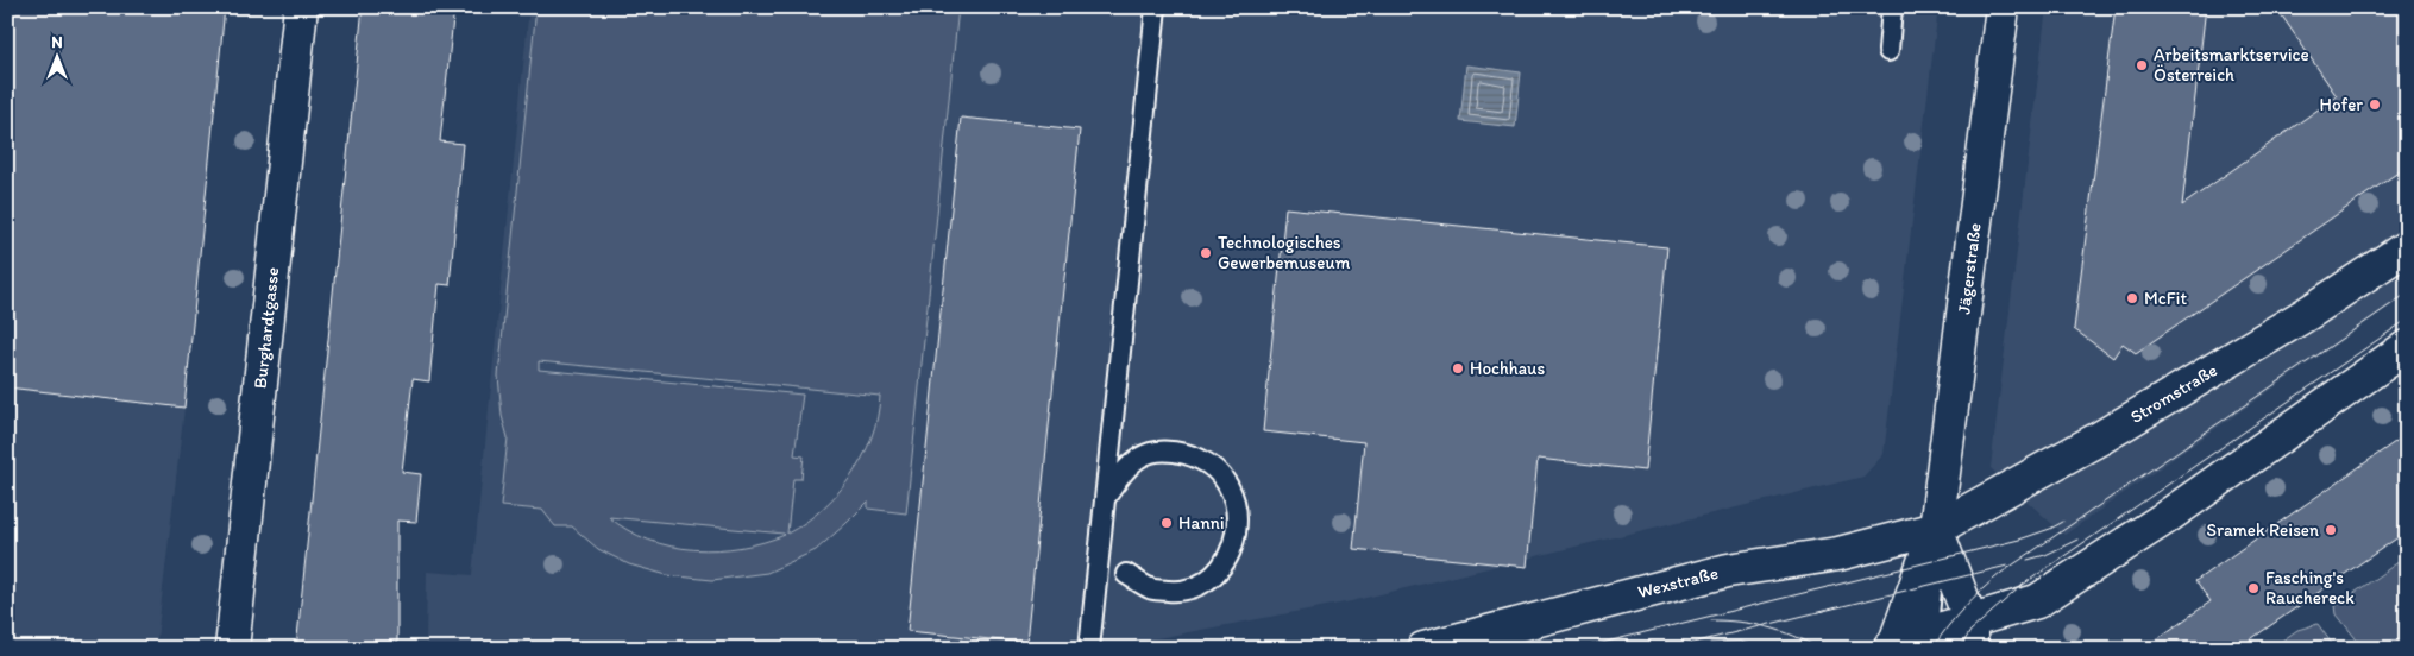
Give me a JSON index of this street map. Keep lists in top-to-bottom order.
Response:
{
  "streets": {
    "street": [
      "Jägerstraße",
      "Burghardtgasse",
      "Stromstraße",
      "Wexstraße"
    ]
  },
  "crossings": [
    ["Jägerstraße", "Stromstraße"],
    ["Jägerstraße", "Wexstraße"],
    ["Stromstraße", "Wexstraße"]
  ],
  "places": [
    "Arbeitsmarktservice Österreich",
    "Hofer",
    "Technologisches Gewerbemuseum",
    "McFit",
    "Hochhaus",
    "Hanni",
    "Sramek Reisen",
    "Fasching's Rauchereck"
  ],
  "north": "top"
}
